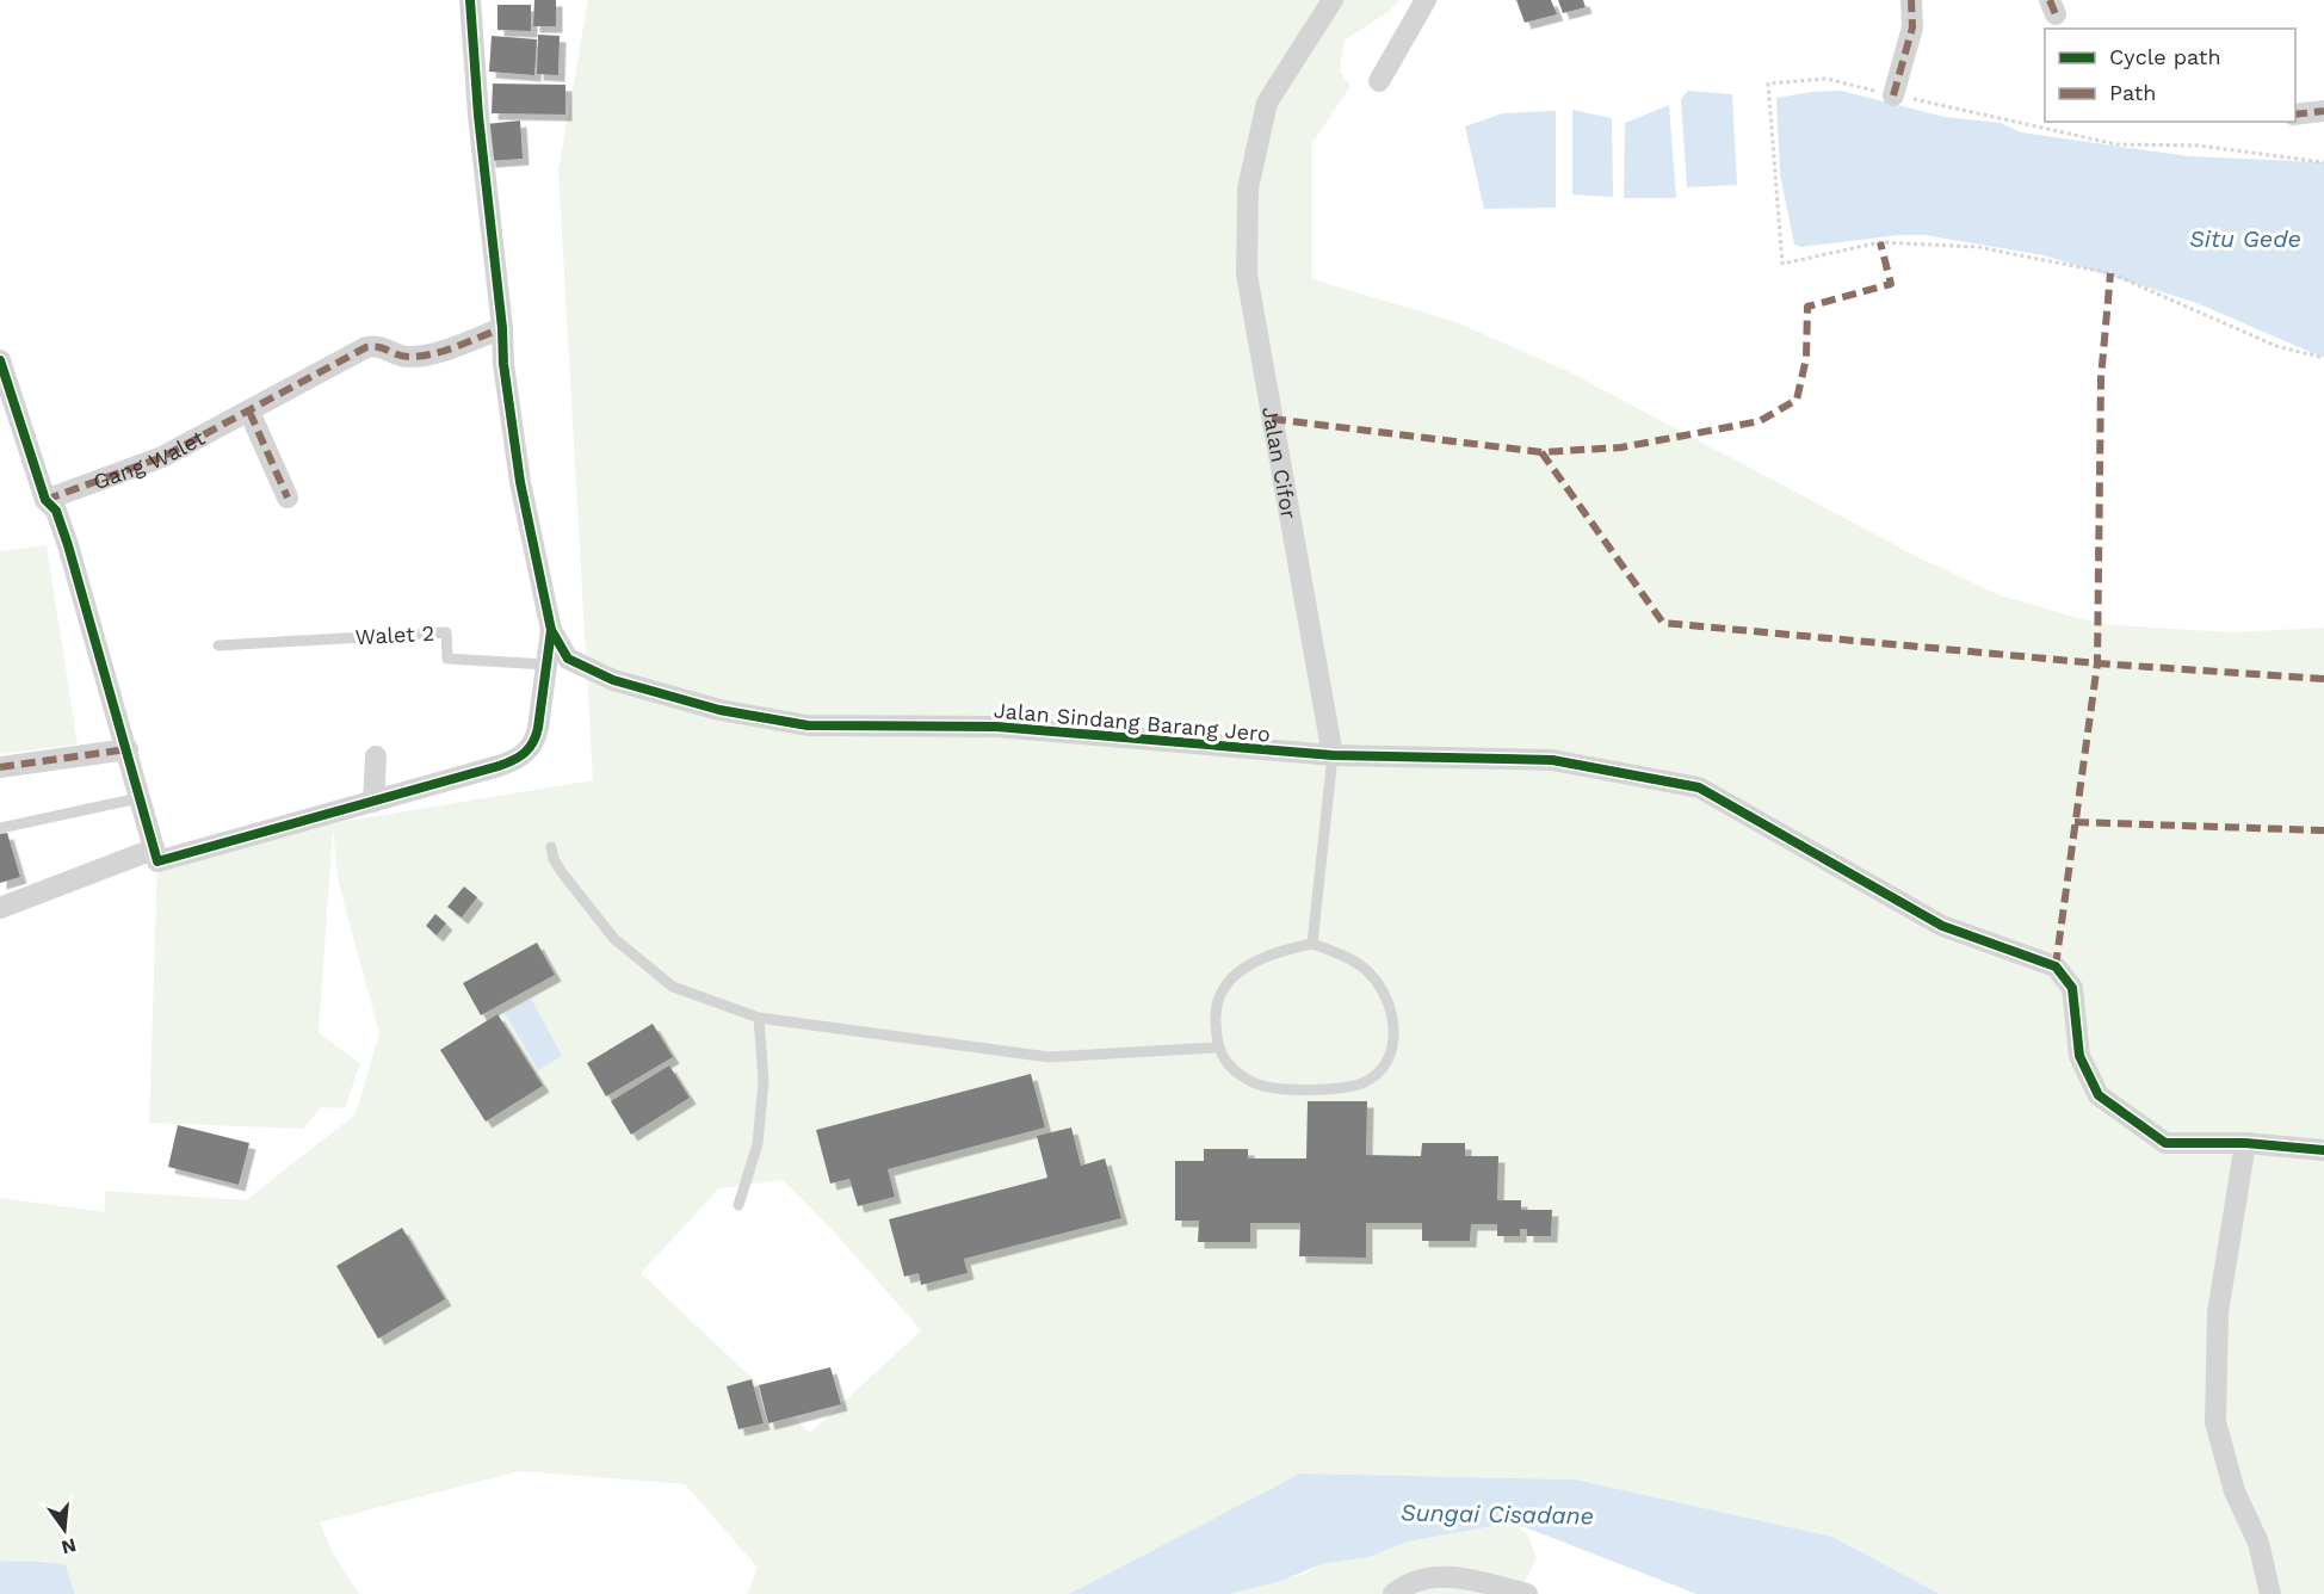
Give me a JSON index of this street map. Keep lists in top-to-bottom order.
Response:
{
  "streets": {
    "street": ["Gang Walet", "Jalan Cifor", "Jalan Sindang Barang Jero"],
    "lane": ["Walet 2"]
  },
  "crossings": [
    ["Jalan Cifor", "Jalan Sindang Barang Jero"]
  ],
  "water": ["Situ Gede", "Sungai Cisadane"],
  "legend": ["Cycle path", "Path"],
  "north": "bottom"
}
